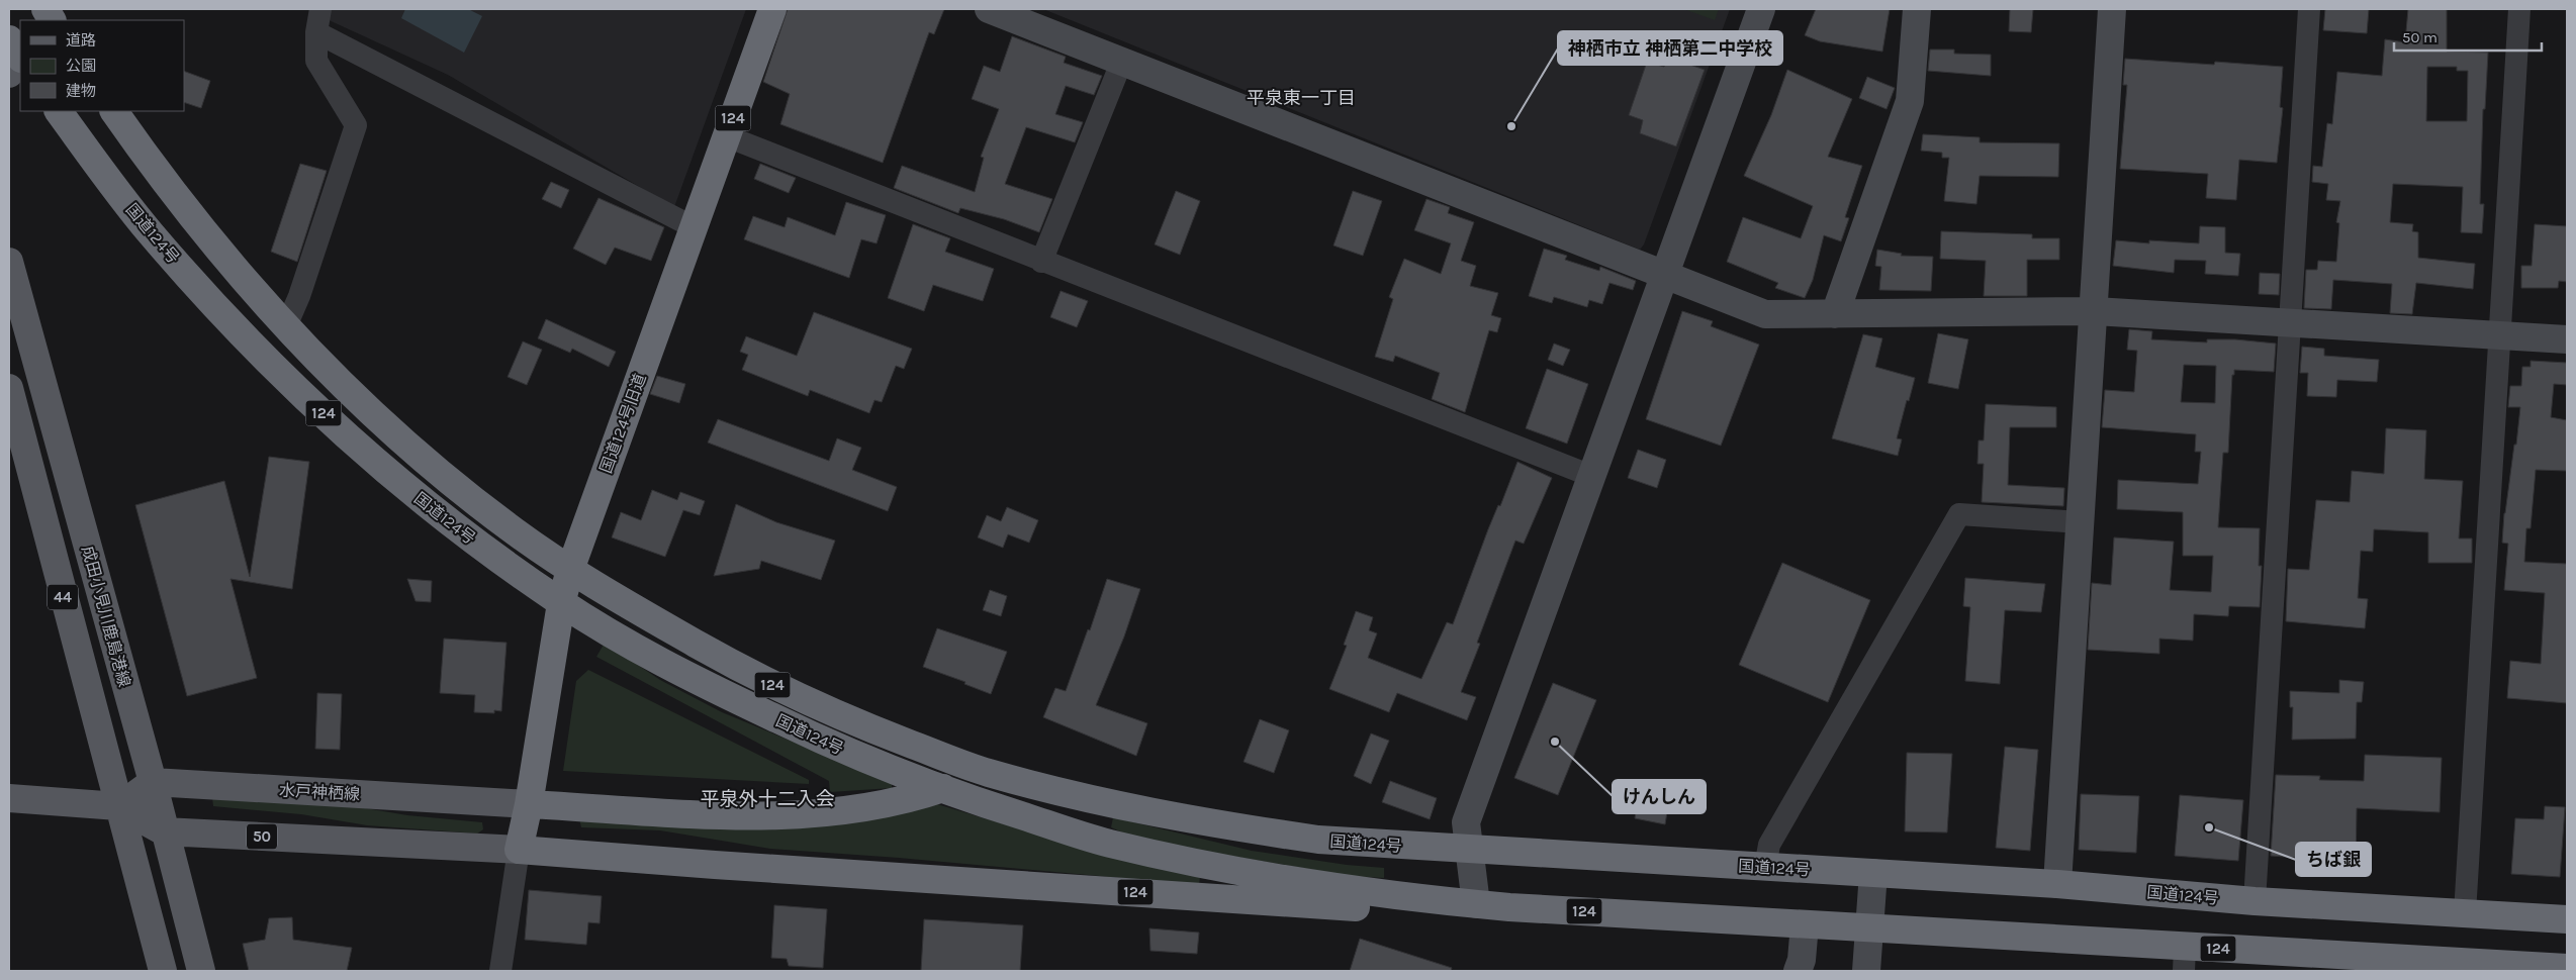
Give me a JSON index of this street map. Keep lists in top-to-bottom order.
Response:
{
  "streets": {
    "highway": ["124", "国道124号", "国道124号旧道"],
    "main road": [
      "44",
      "成田小見川鹿島港線",
      "水戸神栖線",
      "50"
    ]
  },
  "crossings": [
    ["国道124号", "国道124号旧道"],
    ["国道124号", "50"],
    ["国道124号旧道", "水戸神栖線"],
    ["国道124号旧道", "50"],
    ["44", "50"],
    ["成田小見川鹿島港線", "水戸神栖線"],
    ["成田小見川鹿島港線", "50"]
  ],
  "districts": ["平泉東一丁目", "平泉外十二入会"],
  "places": ["神栖市立 神栖第二中学校", "けんしん", "ちば銀"],
  "legend": ["道路", "公園", "建物"],
  "scale_bar": "50 m"
}
